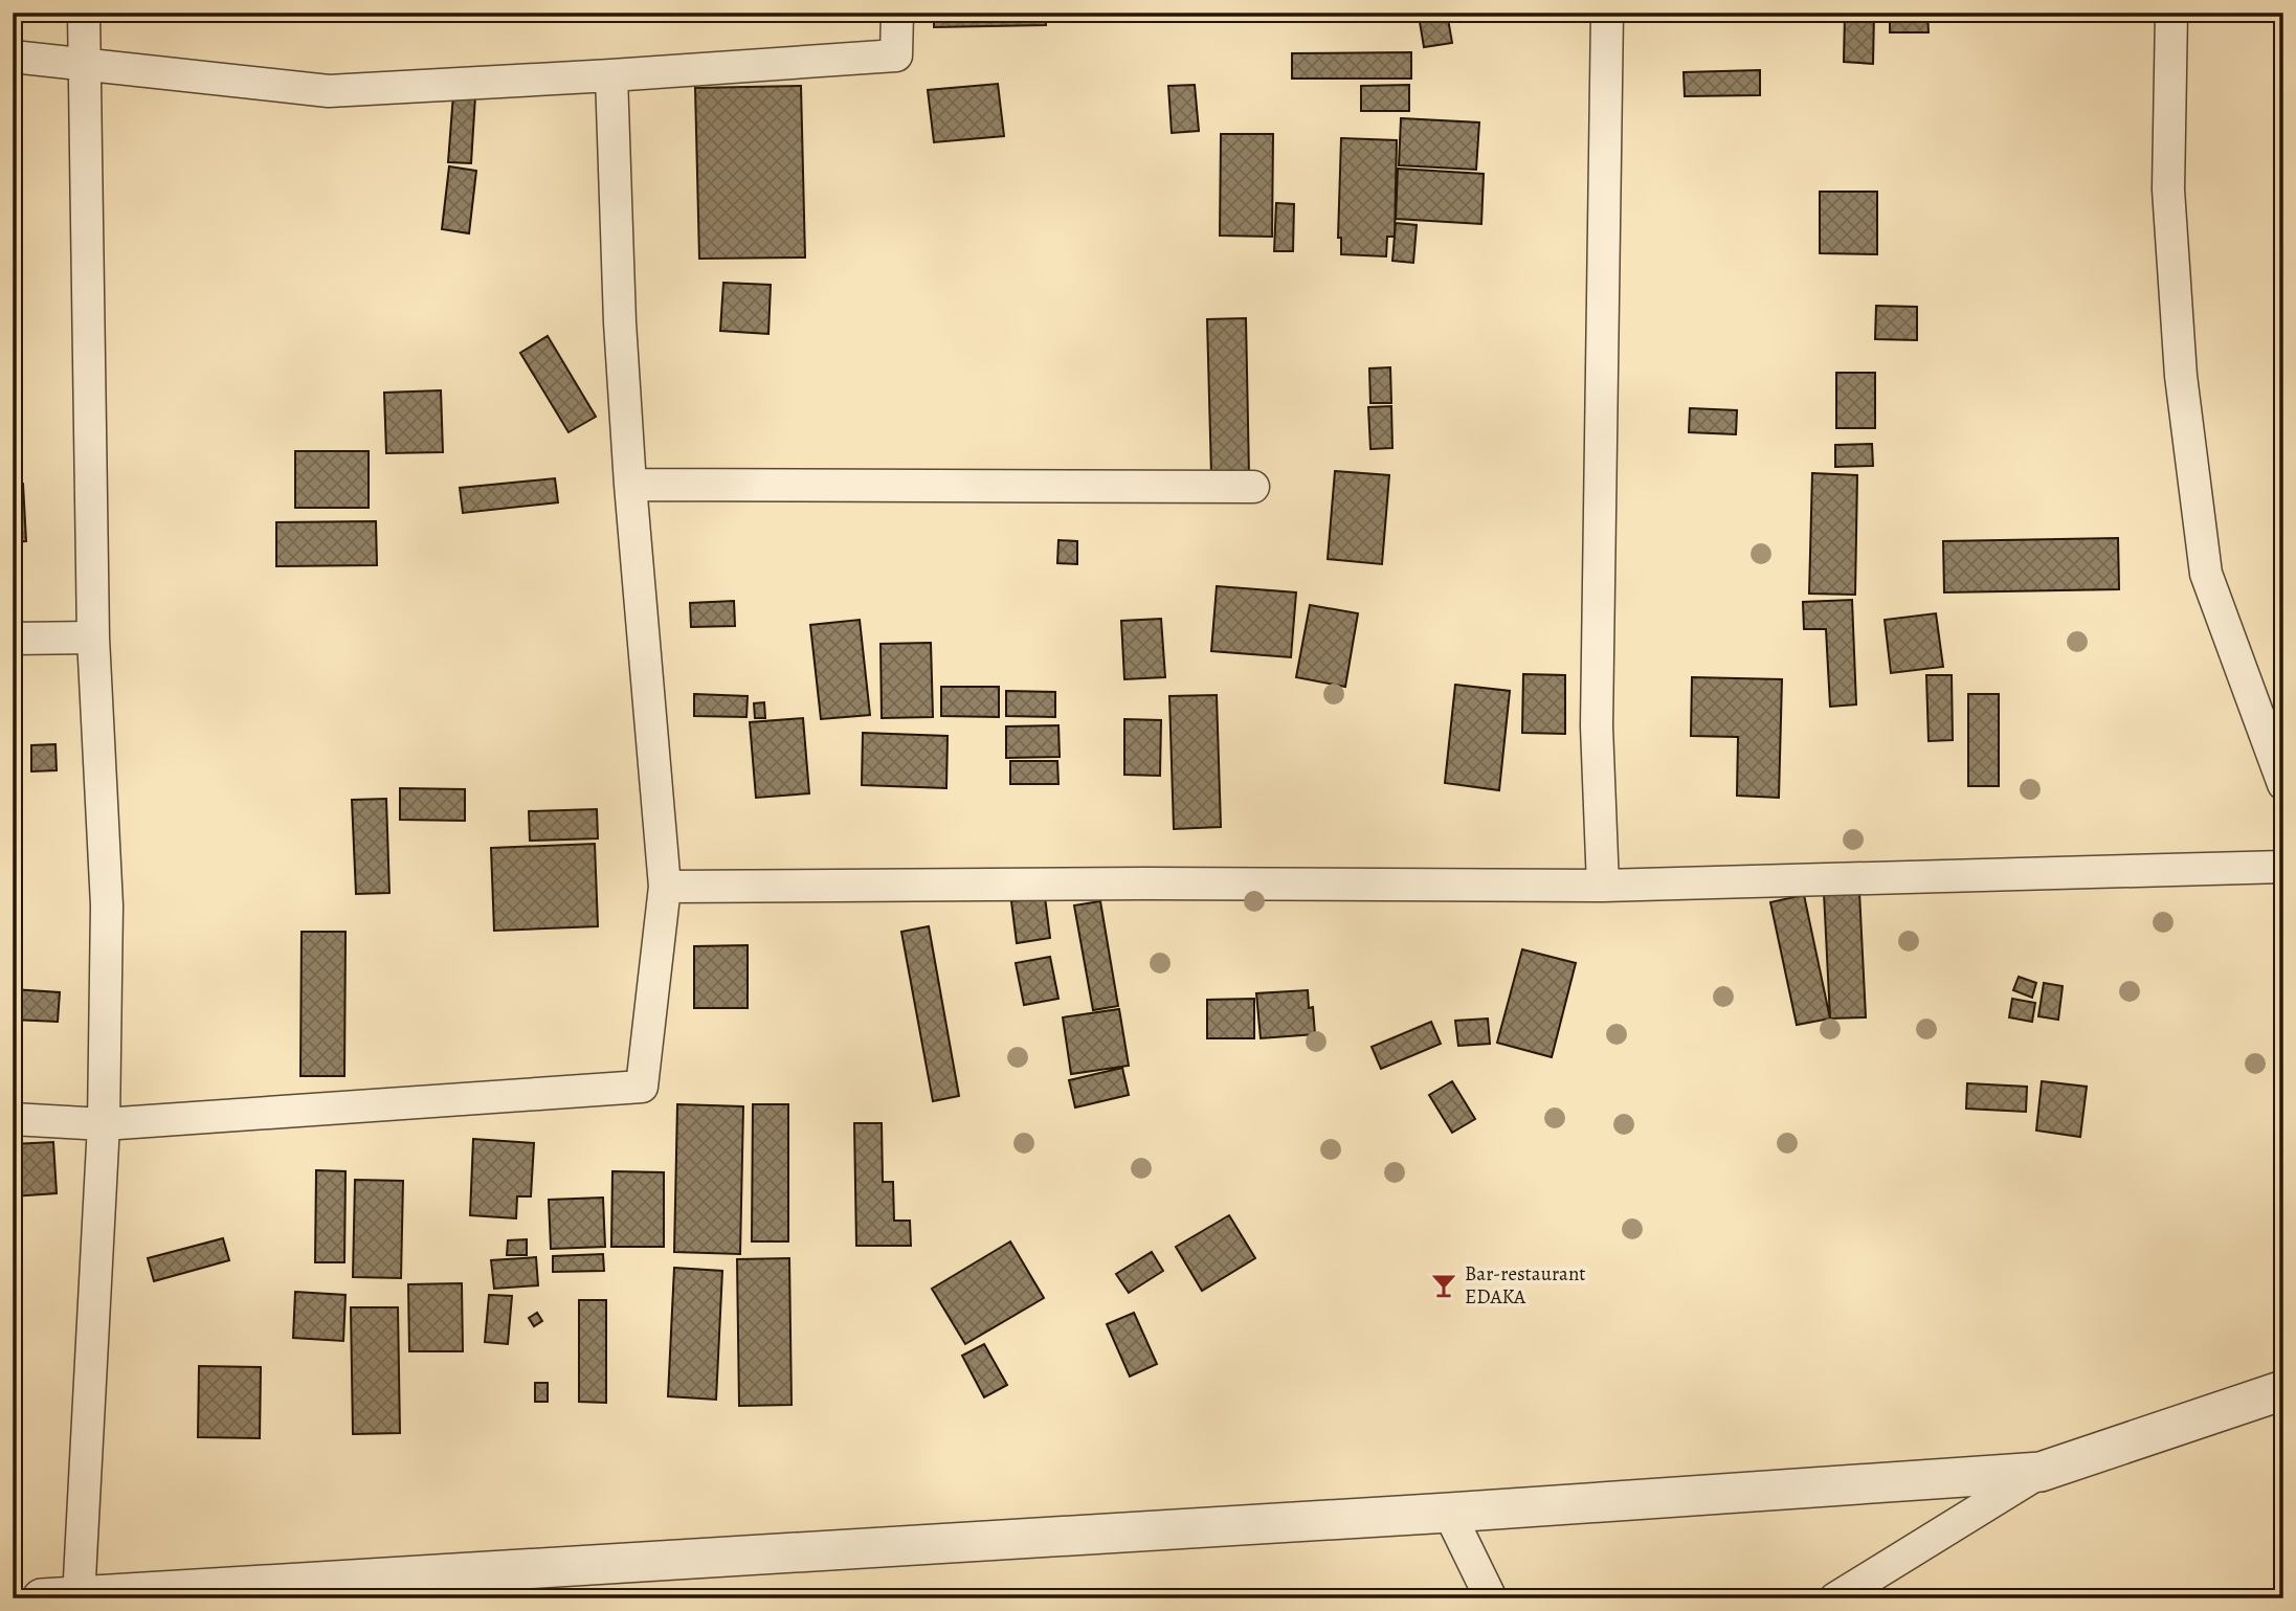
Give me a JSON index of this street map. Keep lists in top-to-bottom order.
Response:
{
  "places": {
    "bar": ["Bar-restaurant EDAKA"]
  }
}
